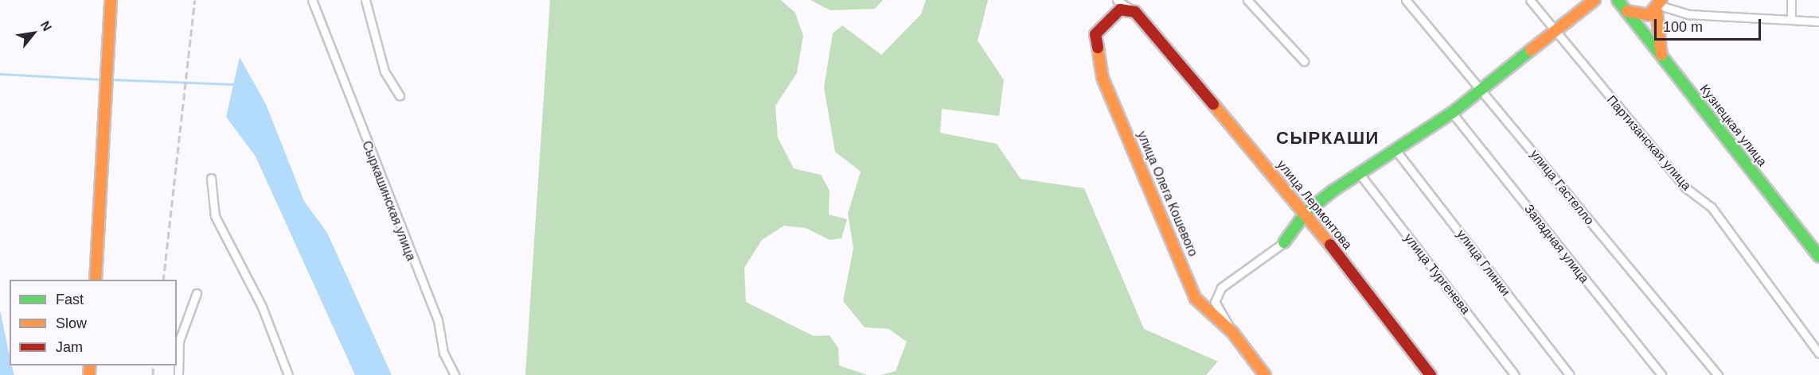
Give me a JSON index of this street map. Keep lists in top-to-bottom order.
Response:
{
  "streets": {
    "street": [
      "Кузнецкая улица",
      "Партизанская улица",
      "улица Гастелло",
      "улица Олега Кошевого",
      "Сыркашинская улица",
      "улица Лермонтова",
      "Западная улица",
      "улица Глинки",
      "улица Тургенева"
    ]
  },
  "crossings": [
    ["улица Олега Кошевого", "улица Лермонтова"]
  ],
  "districts": ["СЫРКАШИ"],
  "legend": ["Fast", "Slow", "Jam"],
  "scale_bar": "100 m",
  "north": "top right"
}
